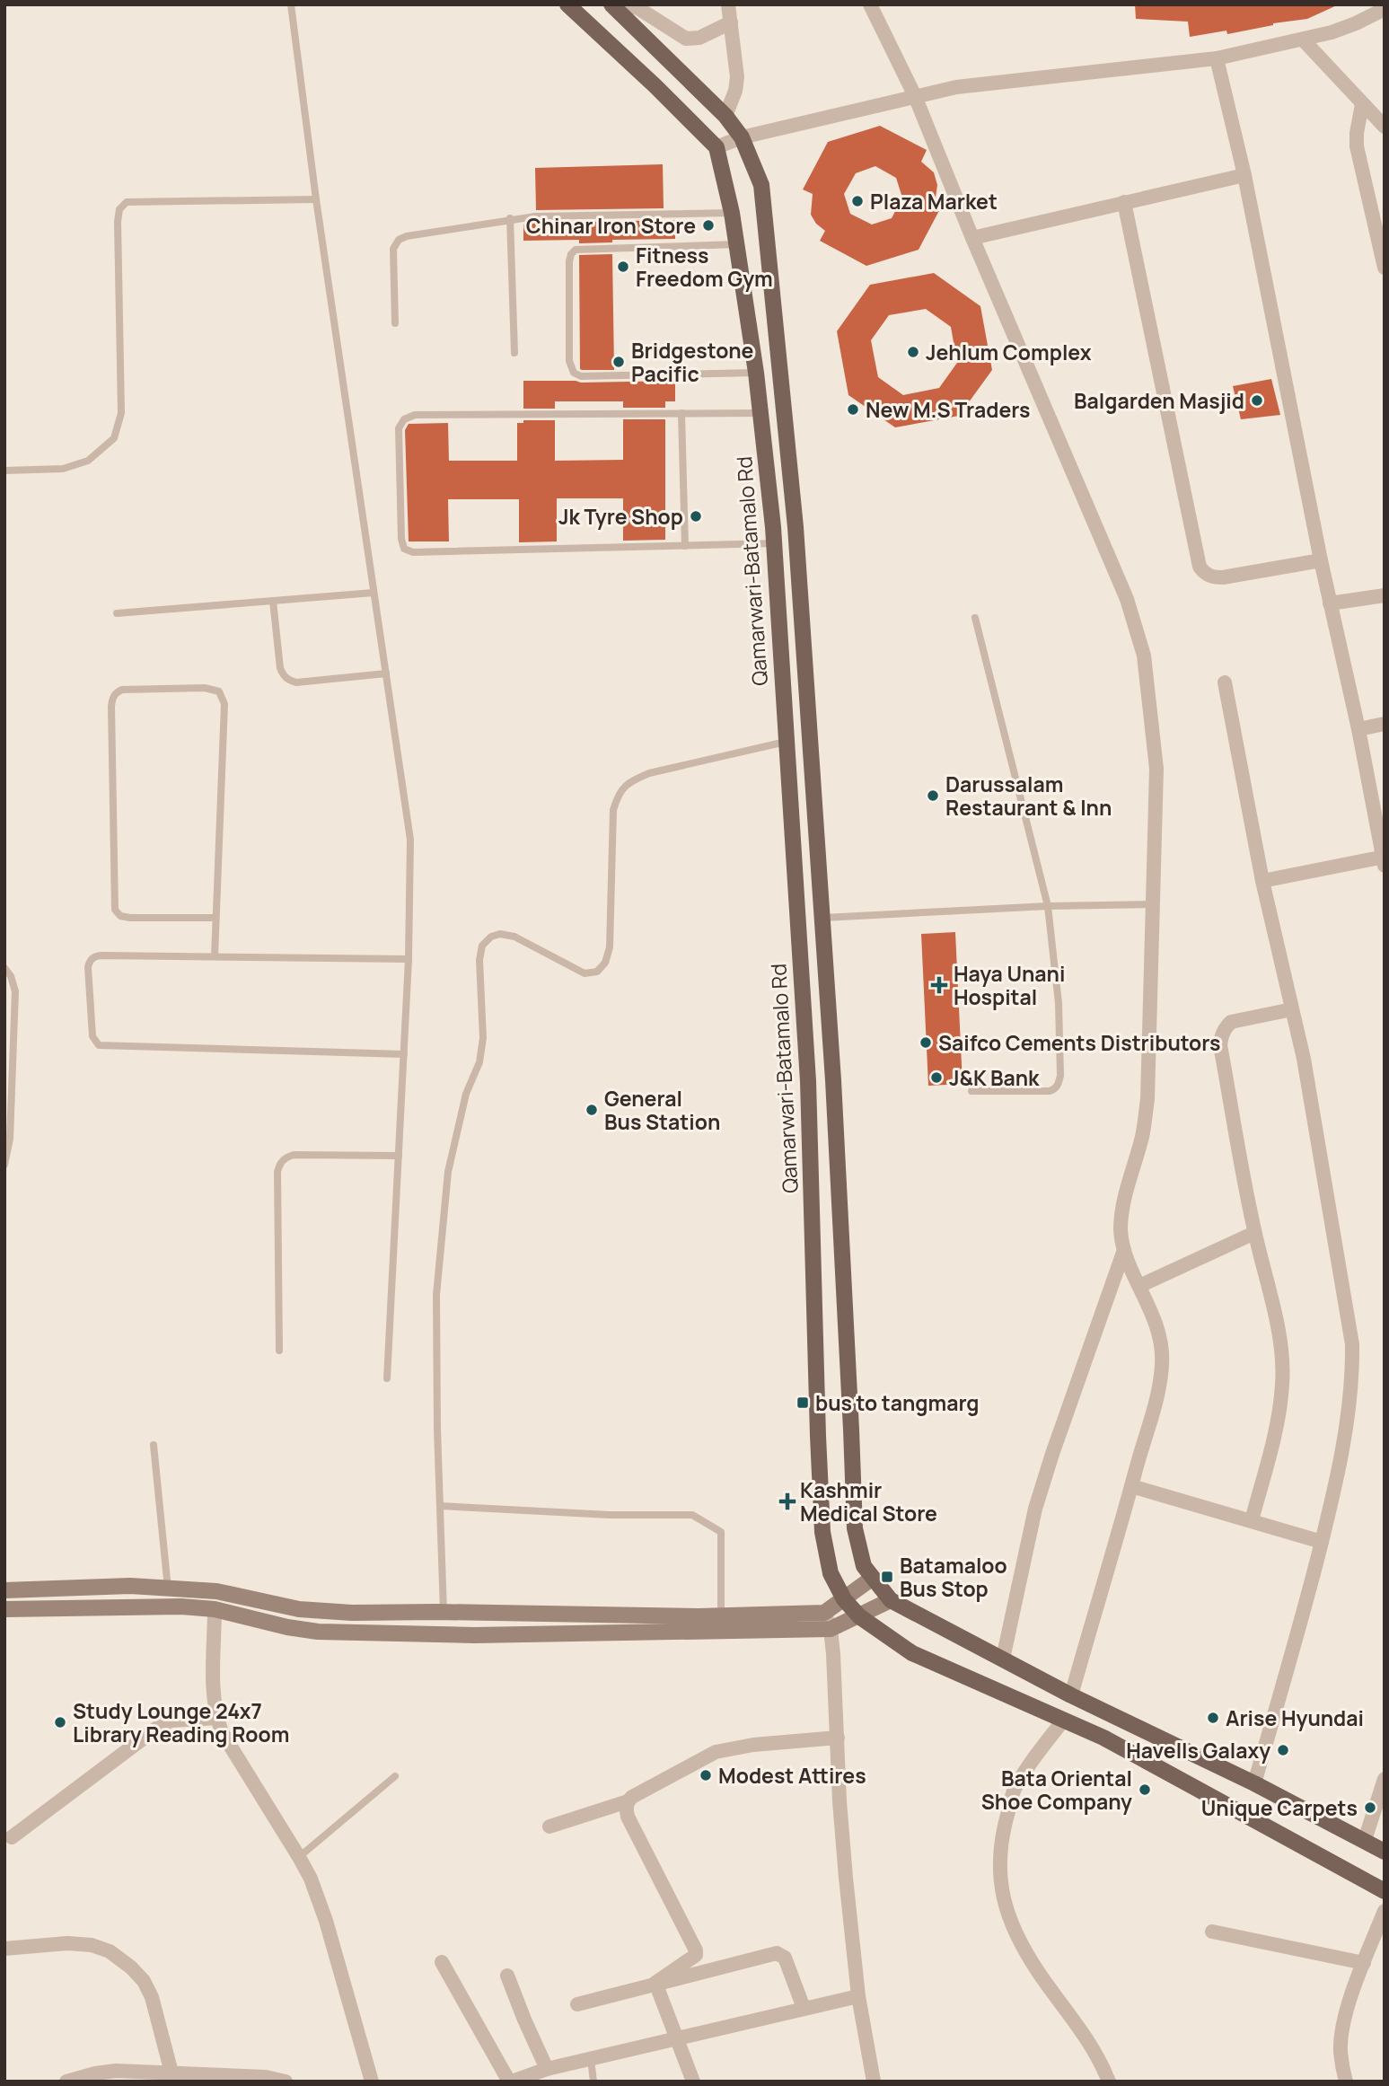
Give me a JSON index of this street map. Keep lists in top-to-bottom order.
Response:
{
  "streets": {
    "main road": ["Qamarwari-Batamalo Rd"]
  },
  "places": {
    "other": [
      "Plaza Market",
      "Chinar Iron Store",
      "Fitness Freedom Gym",
      "Jehlum Complex",
      "Bridgestone Pacific",
      "Balgarden Masjid",
      "New M.S Traders",
      "Jk Tyre Shop",
      "Darussalam Restaurant & Inn",
      "Saifco Cements Distributors",
      "J&K Bank",
      "General Bus Station",
      "Arise Hyundai",
      "Study Lounge 24x7 Library Reading Room",
      "Havells Galaxy",
      "Modest Attires",
      "Bata Oriental Shoe Company",
      "Unique Carpets"
    ],
    "health": ["Haya Unani Hospital", "Kashmir Medical Store"],
    "transit": ["bus to tangmarg", "Batamaloo Bus Stop"]
  }
}
